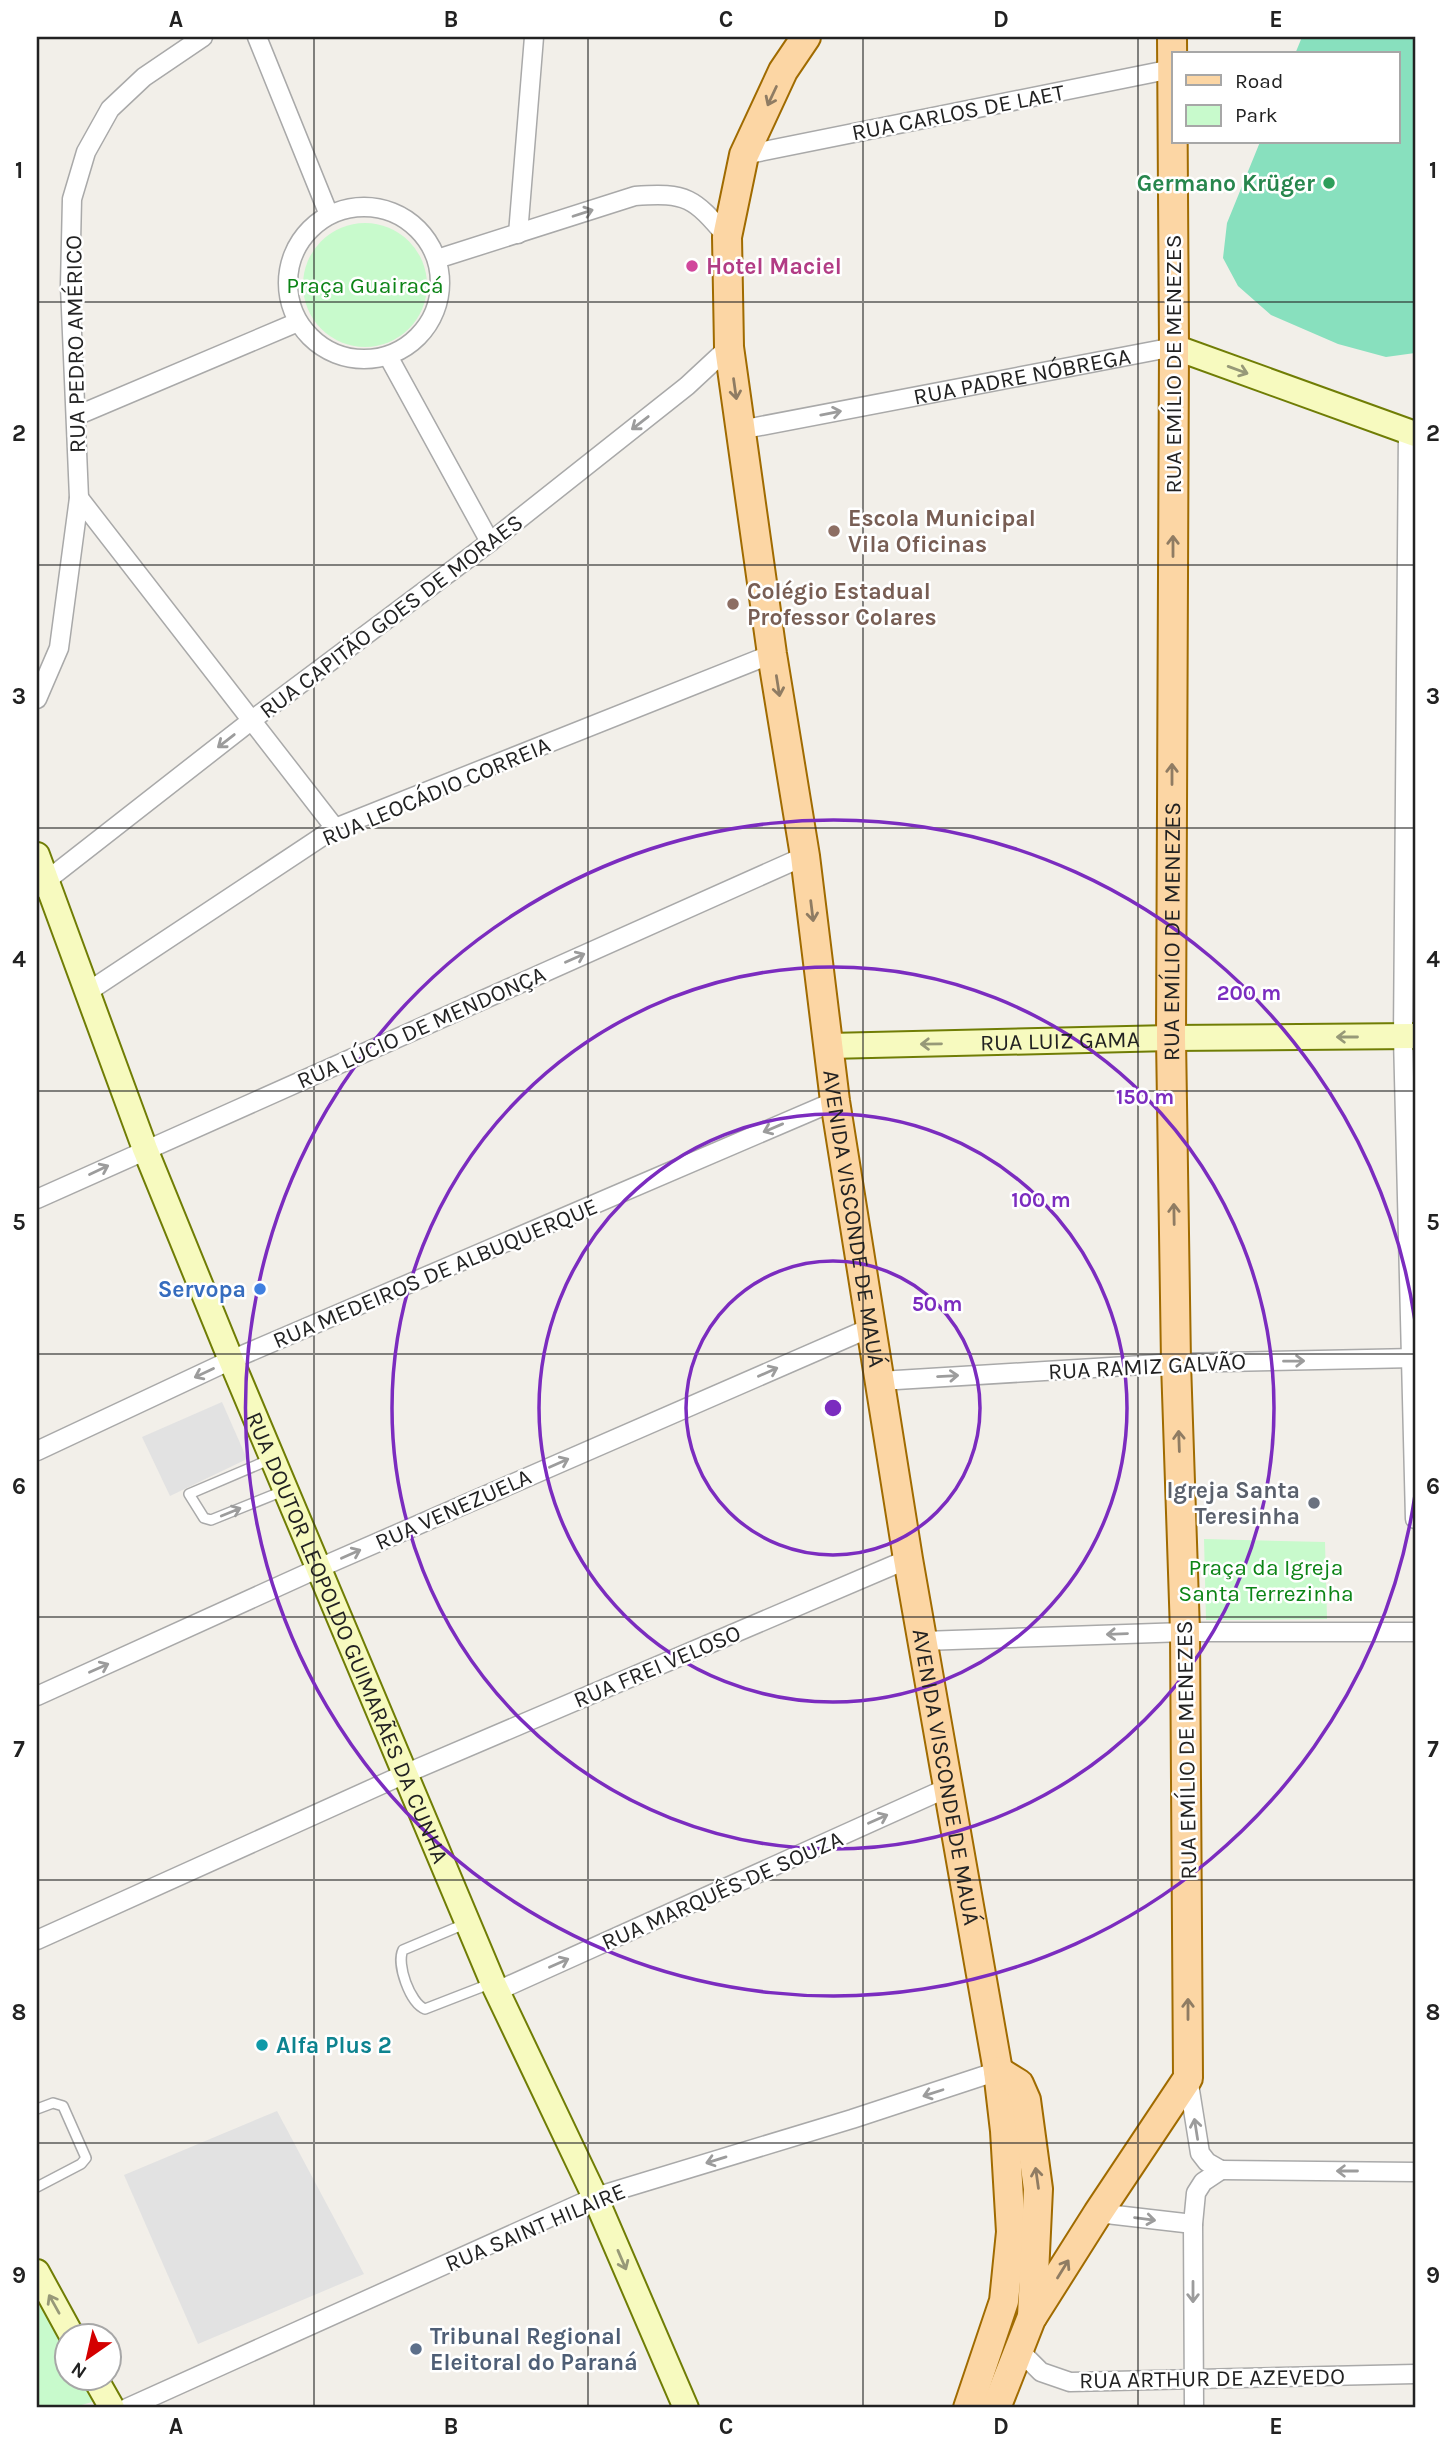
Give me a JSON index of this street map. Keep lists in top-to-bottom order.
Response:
{
  "streets": {
    "main road": ["RUA EMÍLIO DE MENEZES", "AVENIDA VISCONDE DE MAUÁ"],
    "street": [
      "RUA CARLOS DE LAET",
      "RUA PEDRO AMÉRICO",
      "RUA PADRE NÓBREGA",
      "RUA CAPITÃO GOES DE MORAES",
      "RUA LEOCÁDIO CORREIA",
      "RUA LÚCIO DE MENDONÇA",
      "RUA LUIZ GAMA",
      "RUA MEDEIROS DE ALBUQUERQUE",
      "RUA RAMIZ GALVÃO",
      "RUA VENEZUELA",
      "RUA DOUTOR LEOPOLDO GUIMARÃES DA CUNHA",
      "RUA FREI VELOSO",
      "RUA MARQUÊS DE SOUZA",
      "RUA SAINT HILAIRE",
      "RUA ARTHUR DE AZEVEDO"
    ]
  },
  "crossings": [
    ["RUA CARLOS DE LAET", "RUA EMÍLIO DE MENEZES"],
    ["RUA CARLOS DE LAET", "AVENIDA VISCONDE DE MAUÁ"],
    ["RUA EMÍLIO DE MENEZES", "RUA PADRE NÓBREGA"],
    ["RUA EMÍLIO DE MENEZES", "RUA LUIZ GAMA"],
    ["RUA EMÍLIO DE MENEZES", "RUA RAMIZ GALVÃO"],
    ["RUA PADRE NÓBREGA", "AVENIDA VISCONDE DE MAUÁ"],
    ["RUA CAPITÃO GOES DE MORAES", "AVENIDA VISCONDE DE MAUÁ"],
    ["RUA CAPITÃO GOES DE MORAES", "RUA DOUTOR LEOPOLDO GUIMARÃES DA CUNHA"],
    ["RUA LEOCÁDIO CORREIA", "AVENIDA VISCONDE DE MAUÁ"],
    ["RUA LEOCÁDIO CORREIA", "RUA DOUTOR LEOPOLDO GUIMARÃES DA CUNHA"],
    ["RUA LÚCIO DE MENDONÇA", "AVENIDA VISCONDE DE MAUÁ"],
    ["RUA LÚCIO DE MENDONÇA", "RUA DOUTOR LEOPOLDO GUIMARÃES DA CUNHA"],
    ["RUA LUIZ GAMA", "AVENIDA VISCONDE DE MAUÁ"],
    ["AVENIDA VISCONDE DE MAUÁ", "RUA MEDEIROS DE ALBUQUERQUE"],
    ["AVENIDA VISCONDE DE MAUÁ", "RUA RAMIZ GALVÃO"],
    ["AVENIDA VISCONDE DE MAUÁ", "RUA VENEZUELA"],
    ["AVENIDA VISCONDE DE MAUÁ", "RUA FREI VELOSO"],
    ["AVENIDA VISCONDE DE MAUÁ", "RUA MARQUÊS DE SOUZA"],
    ["AVENIDA VISCONDE DE MAUÁ", "RUA SAINT HILAIRE"],
    ["RUA MEDEIROS DE ALBUQUERQUE", "RUA DOUTOR LEOPOLDO GUIMARÃES DA CUNHA"],
    ["RUA VENEZUELA", "RUA DOUTOR LEOPOLDO GUIMARÃES DA CUNHA"],
    ["RUA DOUTOR LEOPOLDO GUIMARÃES DA CUNHA", "RUA FREI VELOSO"],
    ["RUA DOUTOR LEOPOLDO GUIMARÃES DA CUNHA", "RUA MARQUÊS DE SOUZA"],
    ["RUA DOUTOR LEOPOLDO GUIMARÃES DA CUNHA", "RUA SAINT HILAIRE"]
  ],
  "one_way": [
    "RUA EMÍLIO DE MENEZES",
    "RUA PADRE NÓBREGA",
    "RUA CAPITÃO GOES DE MORAES",
    "RUA LÚCIO DE MENDONÇA",
    "RUA LUIZ GAMA",
    "RUA MEDEIROS DE ALBUQUERQUE",
    "RUA RAMIZ GALVÃO",
    "RUA VENEZUELA",
    "RUA MARQUÊS DE SOUZA",
    "RUA SAINT HILAIRE"
  ],
  "parks": ["Praça Guairacá", "Praça da Igreja Santa Terrezinha"],
  "places": [
    "Germano Krüger",
    "Hotel Maciel",
    "Escola Municipal Vila Oficinas",
    "Colégio Estadual Professor Colares",
    "Servopa",
    "Igreja Santa Teresinha",
    "Alfa Plus 2",
    "Tribunal Regional Eleitoral do Paraná"
  ],
  "legend": ["Road", "Park"],
  "north": "bottom left",
  "grid": {
    "columns": [
      "A",
      "B",
      "C",
      "D",
      "E"
    ],
    "rows": [
      "1",
      "2",
      "3",
      "4",
      "5",
      "6",
      "7",
      "8",
      "9"
    ]
  },
  "rings": [
    "200 m",
    "150 m",
    "100 m",
    "50 m"
  ]
}
